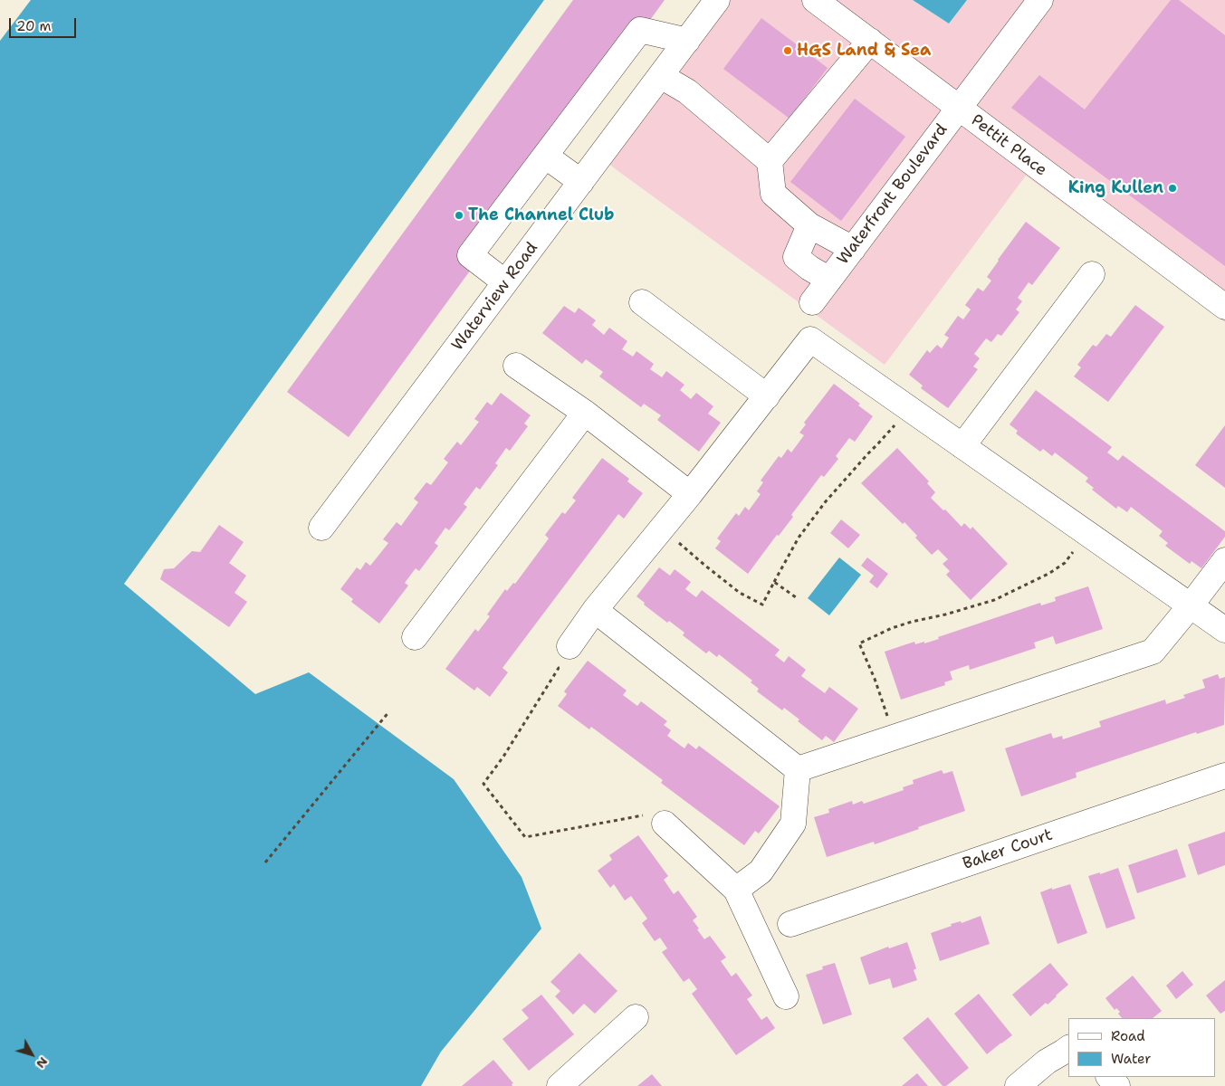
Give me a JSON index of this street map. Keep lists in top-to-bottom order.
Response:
{
  "streets": {
    "street": [
      "Pettit Place",
      "Waterfront Boulevard",
      "Waterview Road",
      "Baker Court"
    ]
  },
  "crossings": [
    ["Pettit Place", "Waterfront Boulevard"]
  ],
  "places": ["HGS Land & Sea", "King Kullen", "The Channel Club"],
  "legend": ["Road", "Water"],
  "scale_bar": "20 m",
  "north": "bottom right"
}
